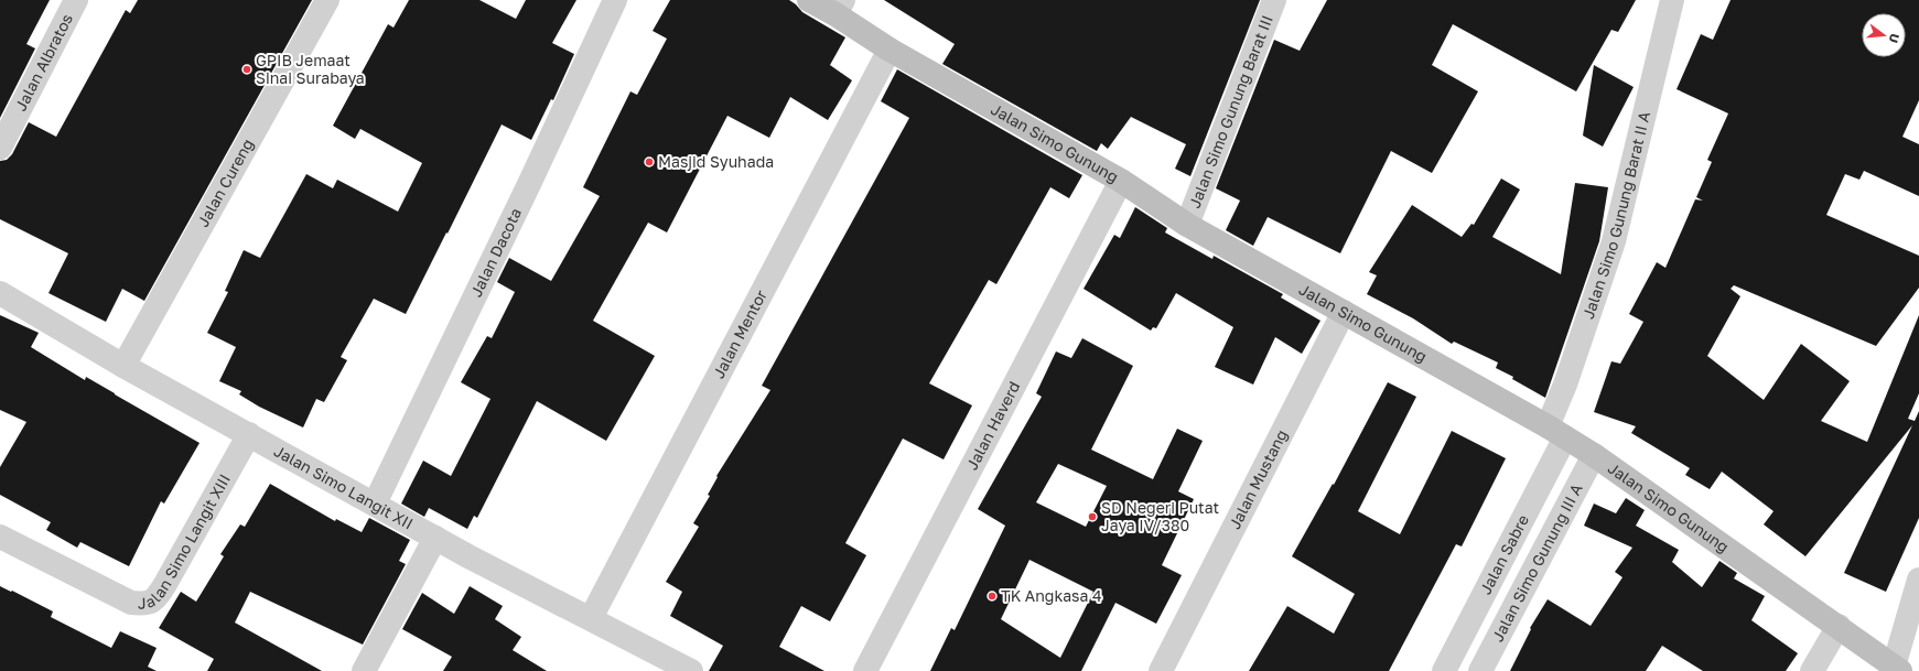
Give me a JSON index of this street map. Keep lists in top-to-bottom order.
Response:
{
  "streets": {
    "main road": ["Jalan Simo Gunung"],
    "street": [
      "Jalan Albratos",
      "Jalan Simo Gunung Barat III",
      "Jalan Cureng",
      "Jalan Simo Gunung Barat II A",
      "Jalan Dacota",
      "Jalan Mentor",
      "Jalan Haverd",
      "Jalan Mustang",
      "Jalan Simo Langit XII",
      "Jalan Simo Langit XIII",
      "Jalan Sabre",
      "Jalan Simo Gunung III A"
    ]
  },
  "crossings": [
    ["Jalan Simo Gunung Barat III", "Jalan Simo Gunung"],
    ["Jalan Simo Gunung", "Jalan Simo Gunung Barat II A"],
    ["Jalan Simo Gunung", "Jalan Mentor"],
    ["Jalan Simo Gunung", "Jalan Haverd"],
    ["Jalan Simo Gunung", "Jalan Mustang"],
    ["Jalan Simo Gunung", "Jalan Sabre"],
    ["Jalan Simo Gunung", "Jalan Simo Gunung III A"],
    ["Jalan Cureng", "Jalan Simo Langit XII"],
    ["Jalan Simo Gunung Barat II A", "Jalan Sabre"],
    ["Jalan Dacota", "Jalan Simo Langit XII"],
    ["Jalan Mentor", "Jalan Simo Langit XII"],
    ["Jalan Simo Langit XII", "Jalan Simo Langit XIII"]
  ],
  "places": [
    "GPIB Jemaat Sinai Surabaya",
    "Masjid Syuhada",
    "SD Negeri Putat Jaya IV/380",
    "TK Angkasa 4"
  ],
  "north": "right"
}
